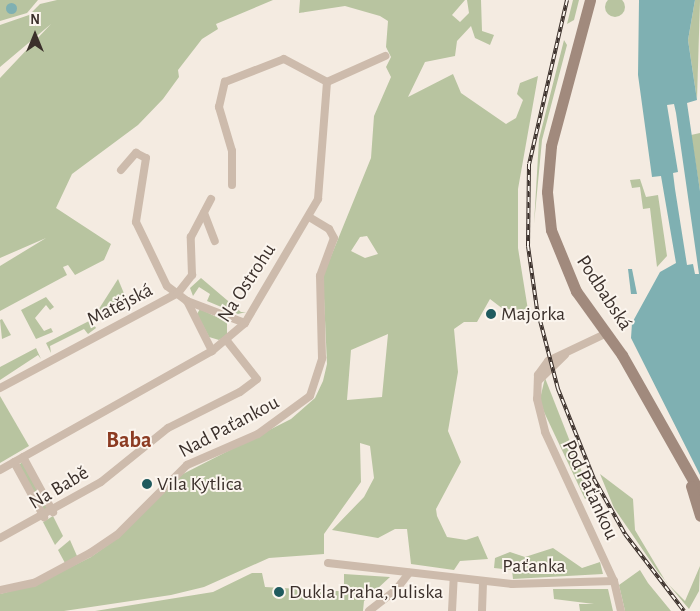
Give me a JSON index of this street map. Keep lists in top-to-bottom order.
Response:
{
  "streets": {
    "main road": ["Podbabská"],
    "street": [
      "Na Ostrohu",
      "Matějská",
      "Nad Paťankou",
      "Na Babě",
      "Pod Paťankou",
      "Paťanka"
    ]
  },
  "crossings": [
    ["Na Ostrohu", "Nad Paťankou"],
    ["Na Ostrohu", "Na Babě"],
    ["Podbabská", "Pod Paťankou"],
    ["Pod Paťankou", "Paťanka"]
  ],
  "districts": ["Baba"],
  "places": ["Majorka", "Vila Kytlica", "Dukla Praha, Juliska"],
  "north": "top"
}
